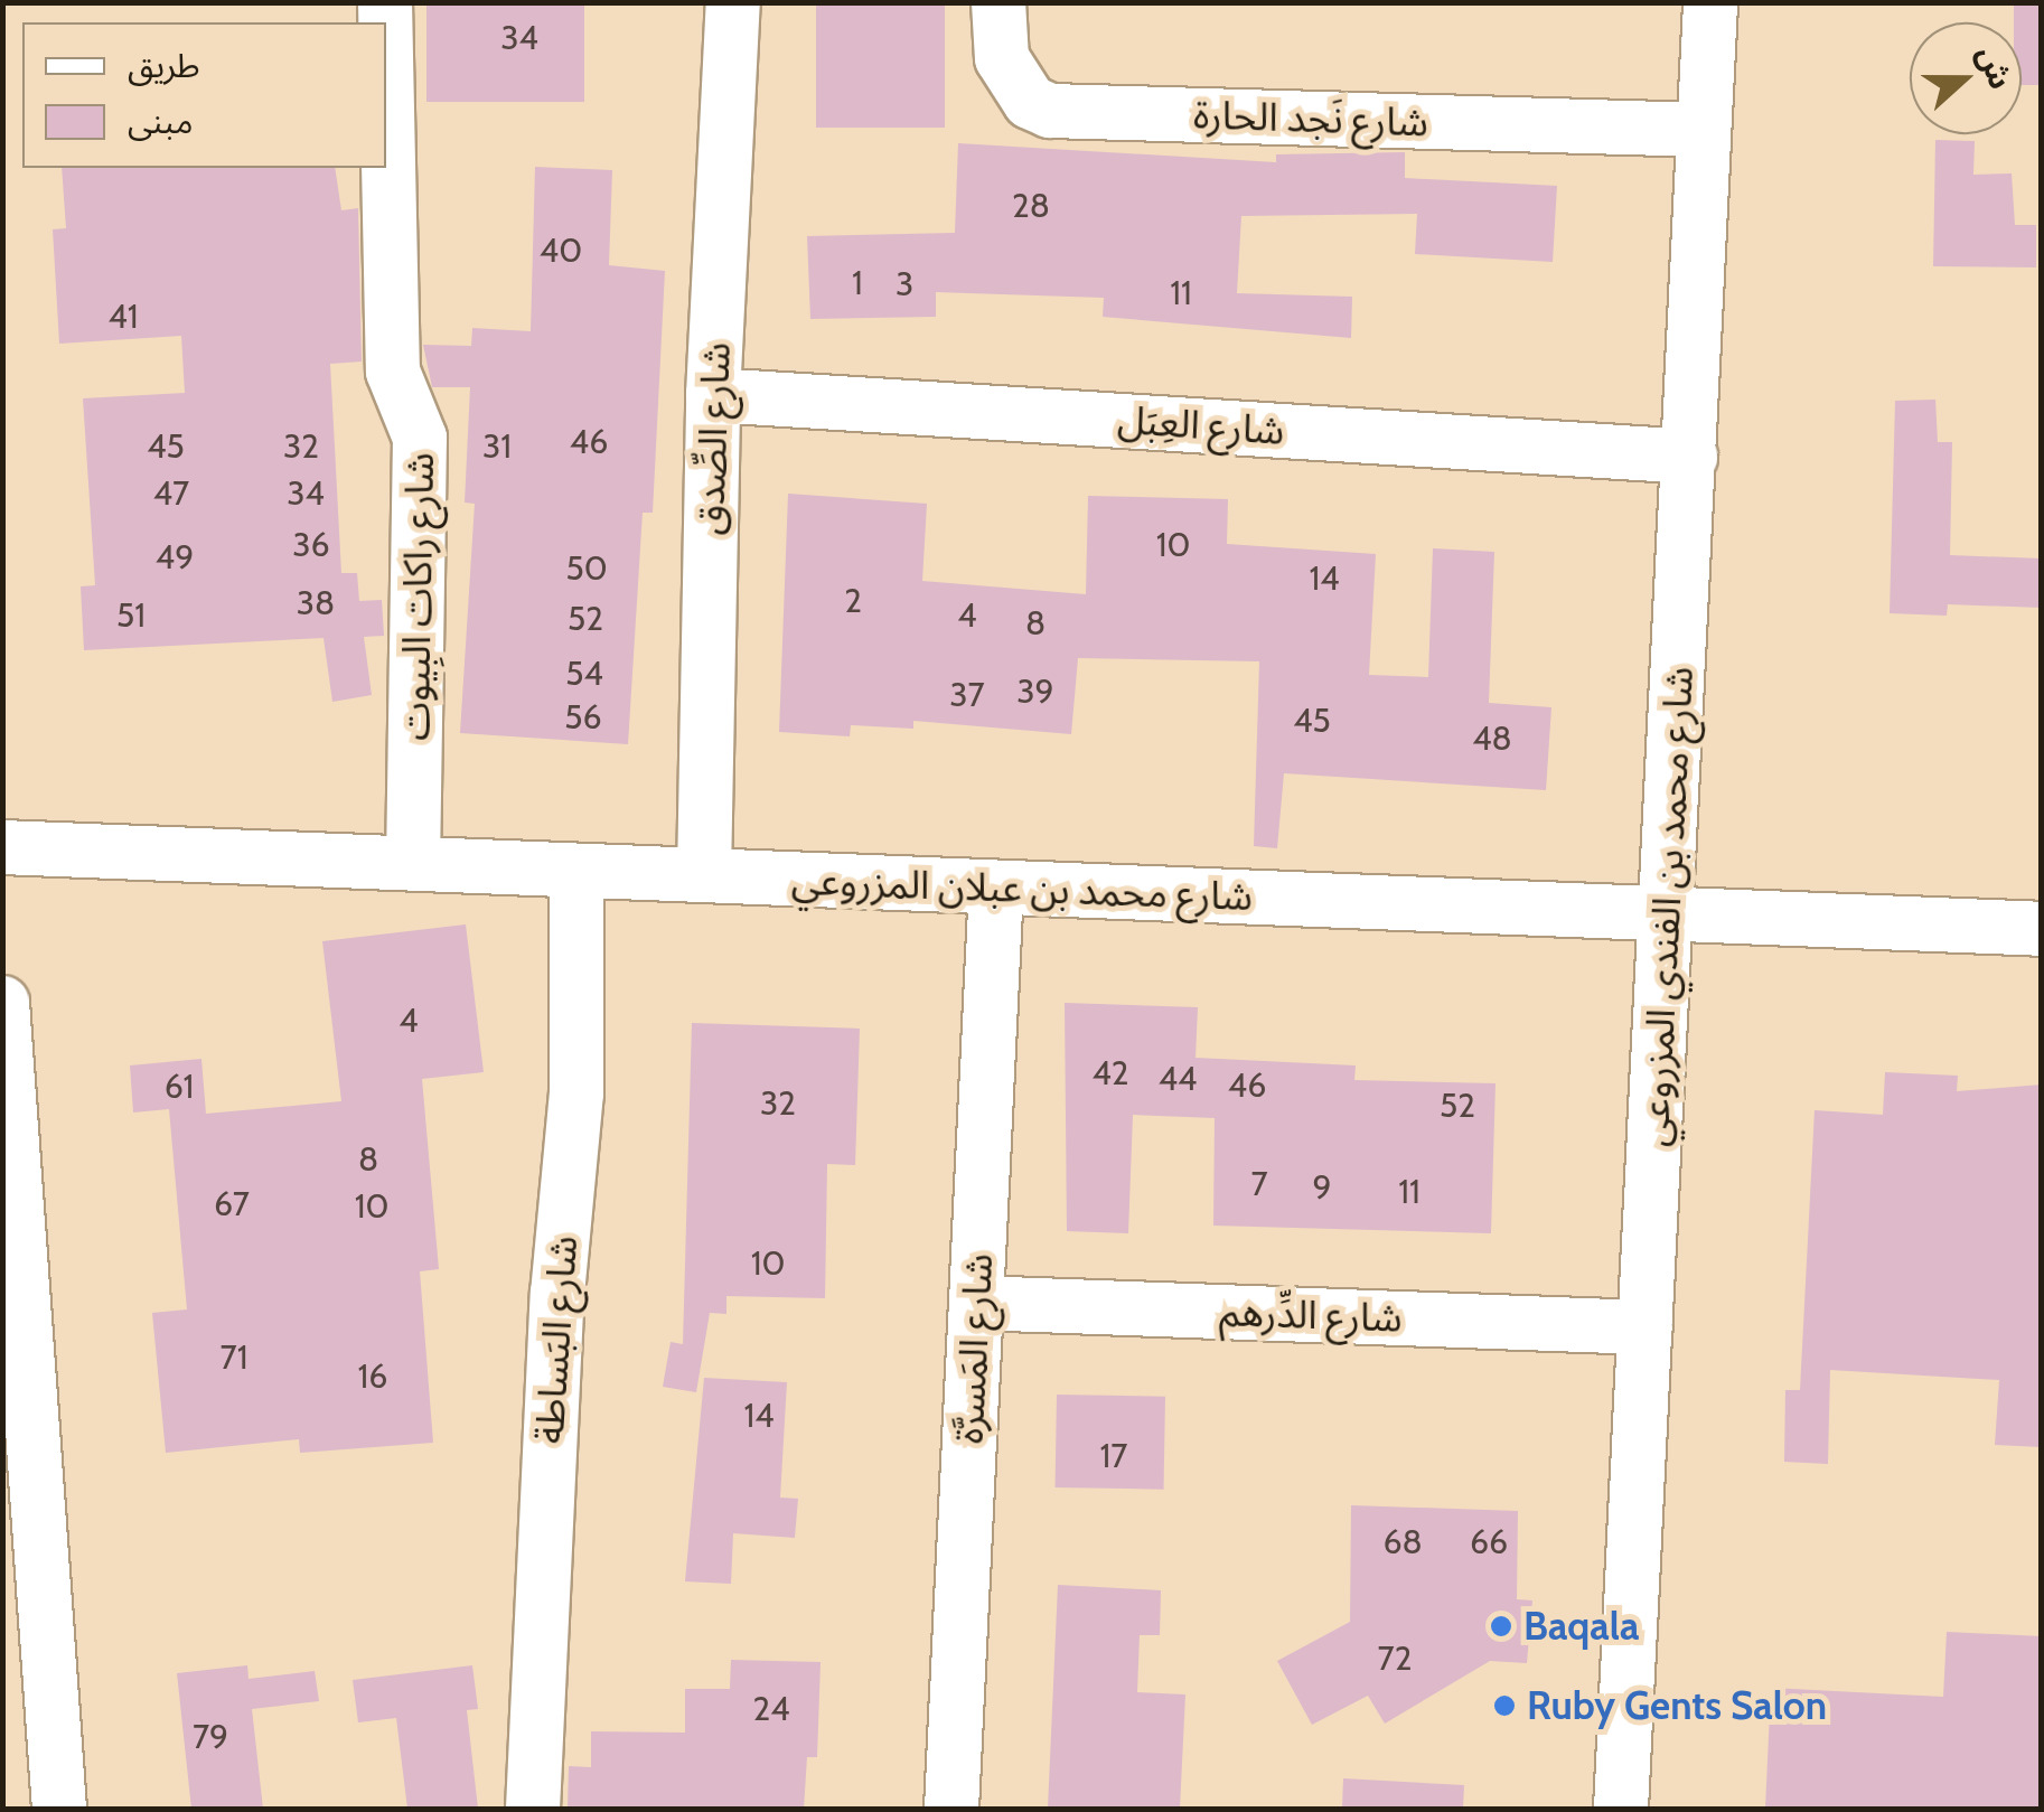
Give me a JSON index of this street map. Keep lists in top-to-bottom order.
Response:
{
  "streets": {
    "street": [
      "شارع نَجد الحارة",
      "شارع العِبَل",
      "شارع الصِّدق",
      "شارع راكات البِيوت",
      "شارع محمد بن عبلان المزروعي",
      "شارع محمد بن الفندي المزروعي",
      "شارع الدِّرهم",
      "شارع البَساطة",
      "شارع المَسرَّة"
    ]
  },
  "crossings": [
    ["شارع نَجد الحارة", "شارع محمد بن الفندي المزروعي"],
    ["شارع العِبَل", "شارع الصِّدق"],
    ["شارع العِبَل", "شارع محمد بن الفندي المزروعي"],
    ["شارع الصِّدق", "شارع محمد بن عبلان المزروعي"],
    ["شارع راكات البِيوت", "شارع محمد بن عبلان المزروعي"],
    ["شارع محمد بن عبلان المزروعي", "شارع محمد بن الفندي المزروعي"],
    ["شارع محمد بن عبلان المزروعي", "شارع البَساطة"],
    ["شارع محمد بن عبلان المزروعي", "شارع المَسرَّة"],
    ["شارع محمد بن الفندي المزروعي", "شارع الدِّرهم"],
    ["شارع الدِّرهم", "شارع المَسرَّة"]
  ],
  "places": ["Baqala", "Ruby Gents Salon"],
  "house_numbers": [
    "34",
    "28",
    "40",
    "1",
    "3",
    "11",
    "41",
    "46",
    "45",
    "32",
    "31",
    "47",
    "34",
    "36",
    "10",
    "49",
    "50",
    "14",
    "2",
    "38",
    "51",
    "4",
    "52",
    "8",
    "54",
    "39",
    "37",
    "56",
    "45",
    "48",
    "4",
    "42",
    "44",
    "46",
    "61",
    "32",
    "52",
    "8",
    "7",
    "9",
    "11",
    "67",
    "10",
    "10",
    "71",
    "16",
    "14",
    "17",
    "68",
    "66",
    "72",
    "24",
    "79"
  ],
  "legend": ["طريق", "مبنى"],
  "north": "right"
}
